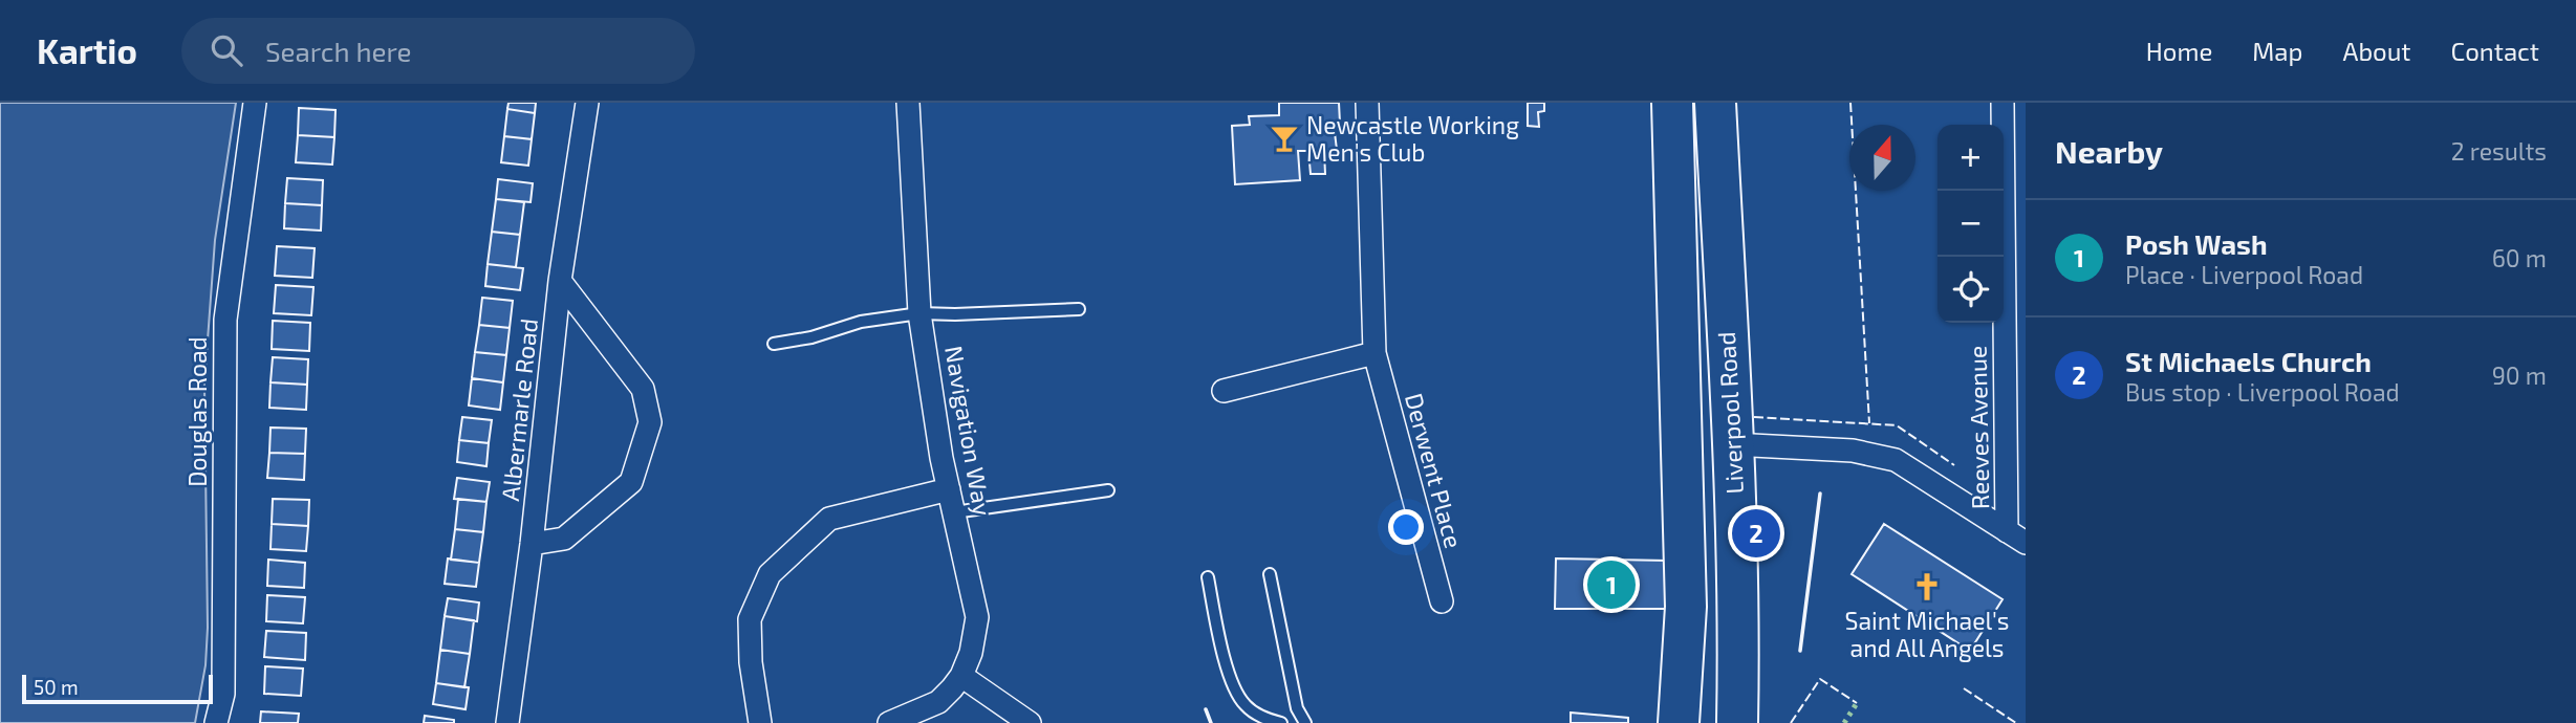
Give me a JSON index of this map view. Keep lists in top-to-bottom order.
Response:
{
  "streets": {
    "highway": ["Liverpool Road"],
    "street": [
      "Albermarle Road",
      "Douglas Road",
      "Reeves Avenue",
      "Navigation Way",
      "Derwent Place"
    ]
  },
  "places": {
    "bar": ["Newcastle Working Men's Club"],
    "church": ["Saint Michael's and All Angels"]
  },
  "scale_bar": "50 m",
  "north": "top",
  "page": {
    "header": "Kartio",
    "search": "Search here",
    "nav": [
      "Home",
      "Map",
      "About",
      "Contact"
    ],
    "heading": ["Nearby", "2 results"],
    "map_buttons": ["+", "−"],
    "list": [
      {
        "mark": "1",
        "name": "Posh Wash",
        "note": "Place · Liverpool Road",
        "value": "60 m"
      },
      {
        "mark": "2",
        "name": "St Michaels Church",
        "note": "Bus stop · Liverpool Road",
        "value": "90 m"
      }
    ],
    "pins": ["2", "1"],
    "scale": "50 m"
  }
}
